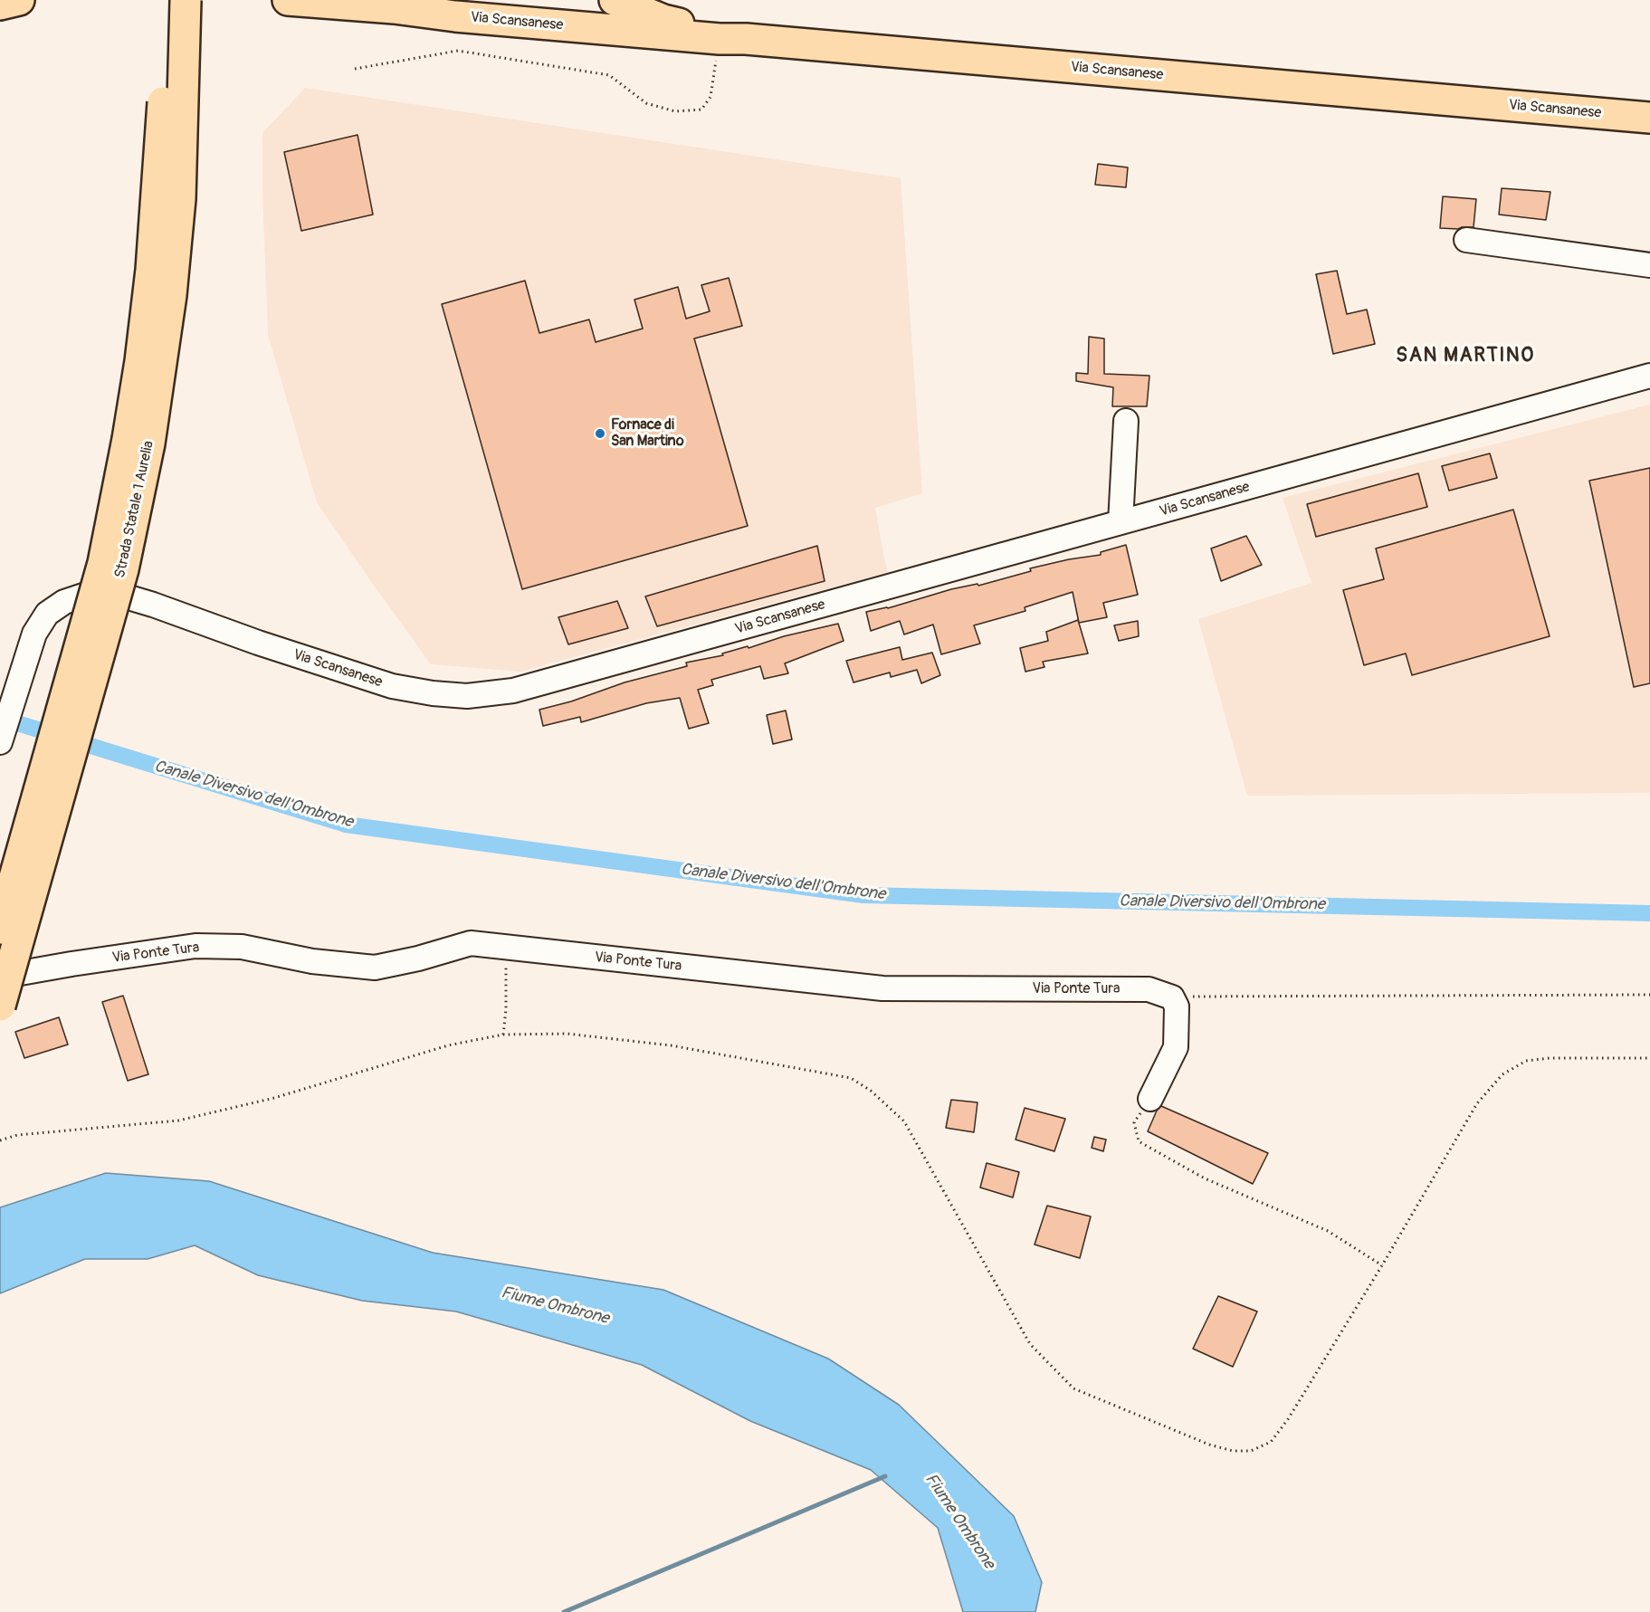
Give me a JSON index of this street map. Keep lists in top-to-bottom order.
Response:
{
  "streets": {
    "main road": ["Via Scansanese", "Strada Statale 1 Aurelia"],
    "street": ["Via Ponte Tura"]
  },
  "districts": ["SAN MARTINO"],
  "water": ["Canale Diversivo dell'Ombrone", "Fiume Ombrone"],
  "places": ["Fornace di San Martino"]
}
